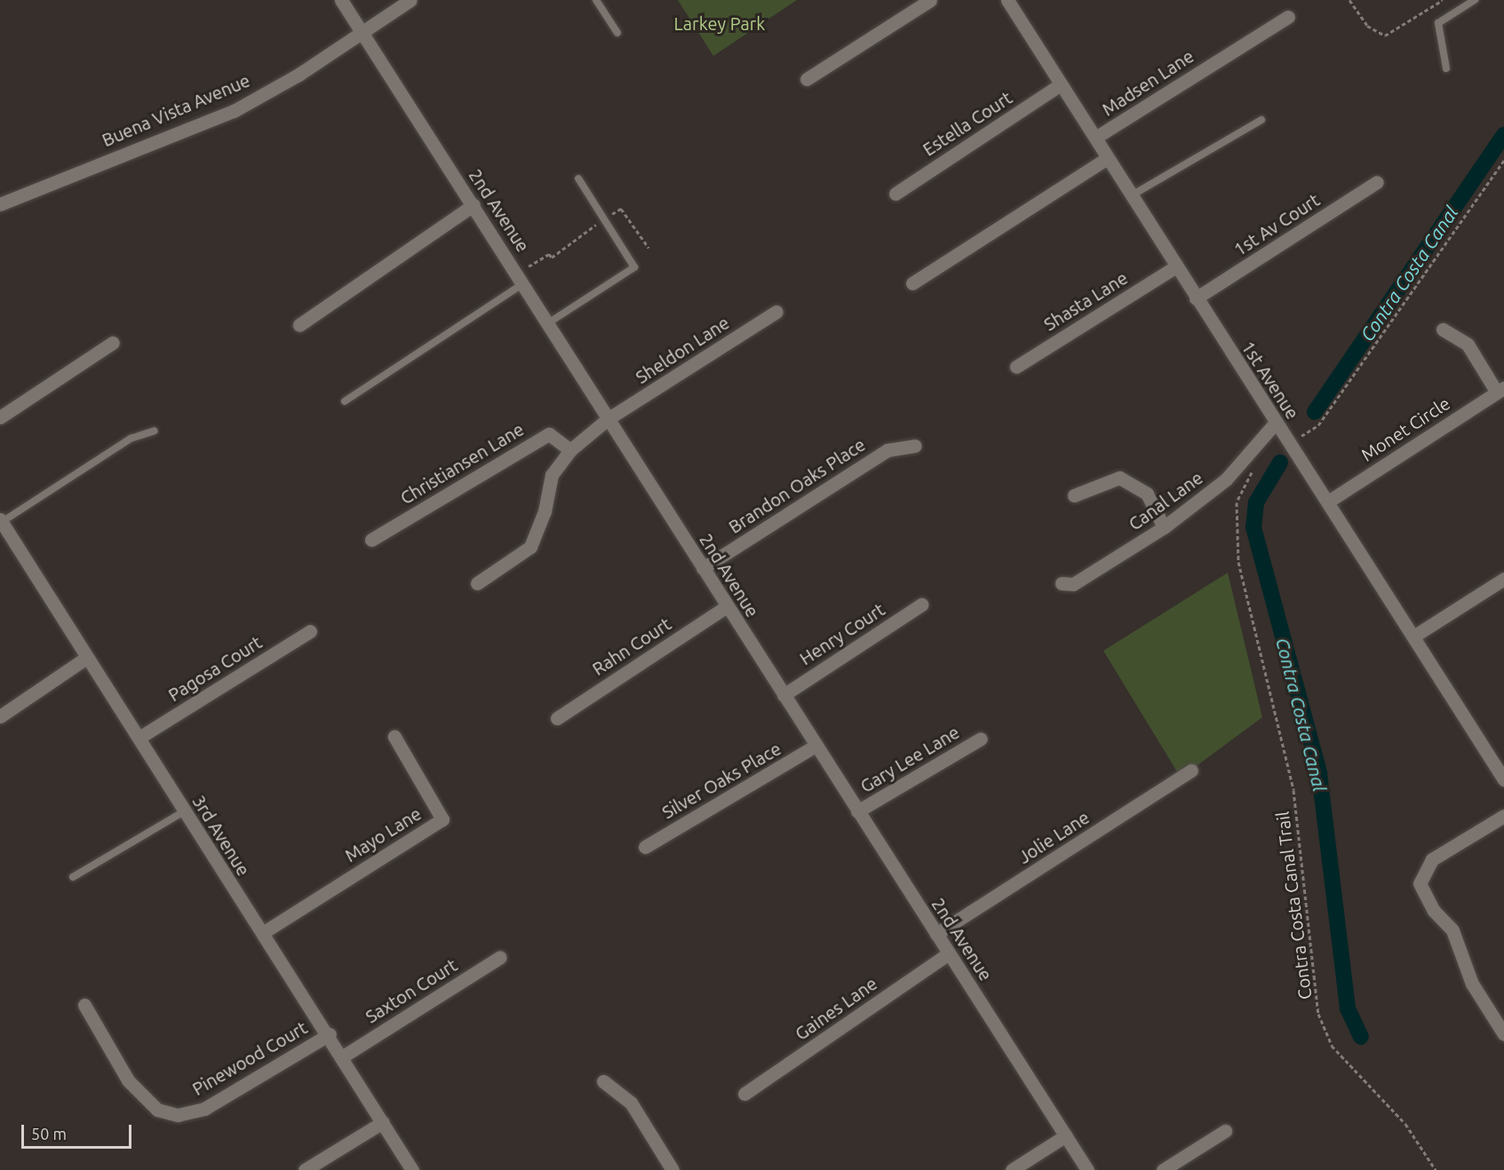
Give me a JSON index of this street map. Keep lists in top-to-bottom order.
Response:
{
  "streets": {
    "street": [
      "Madsen Lane",
      "Buena Vista Avenue",
      "Estella Court",
      "2nd Avenue",
      "1st Av Court",
      "Shasta Lane",
      "Sheldon Lane",
      "1st Avenue",
      "Monet Circle",
      "Christiansen Lane",
      "Brandon Oaks Place",
      "Canal Lane",
      "Henry Court",
      "Rahn Court",
      "Pagosa Court",
      "Gary Lee Lane",
      "Silver Oaks Place",
      "Mayo Lane",
      "3rd Avenue",
      "Jolie Lane",
      "Saxton Court",
      "Gaines Lane",
      "Pinewood Court"
    ],
    "path": ["Contra Costa Canal Trail"]
  },
  "crossings": [
    ["Madsen Lane", "1st Avenue"],
    ["Buena Vista Avenue", "2nd Avenue"],
    ["Estella Court", "1st Avenue"],
    ["2nd Avenue", "Sheldon Lane"],
    ["2nd Avenue", "Brandon Oaks Place"],
    ["2nd Avenue", "Henry Court"],
    ["2nd Avenue", "Rahn Court"],
    ["2nd Avenue", "Gary Lee Lane"],
    ["2nd Avenue", "Silver Oaks Place"],
    ["2nd Avenue", "Jolie Lane"],
    ["2nd Avenue", "Gaines Lane"],
    ["1st Av Court", "1st Avenue"],
    ["Shasta Lane", "1st Avenue"],
    ["Sheldon Lane", "Christiansen Lane"],
    ["1st Avenue", "Monet Circle"],
    ["1st Avenue", "Canal Lane"],
    ["Pagosa Court", "3rd Avenue"],
    ["Mayo Lane", "3rd Avenue"],
    ["3rd Avenue", "Saxton Court"],
    ["3rd Avenue", "Pinewood Court"]
  ],
  "water": ["Contra Costa Canal"],
  "parks": ["Larkey Park"],
  "scale_bar": "50 m"
}
